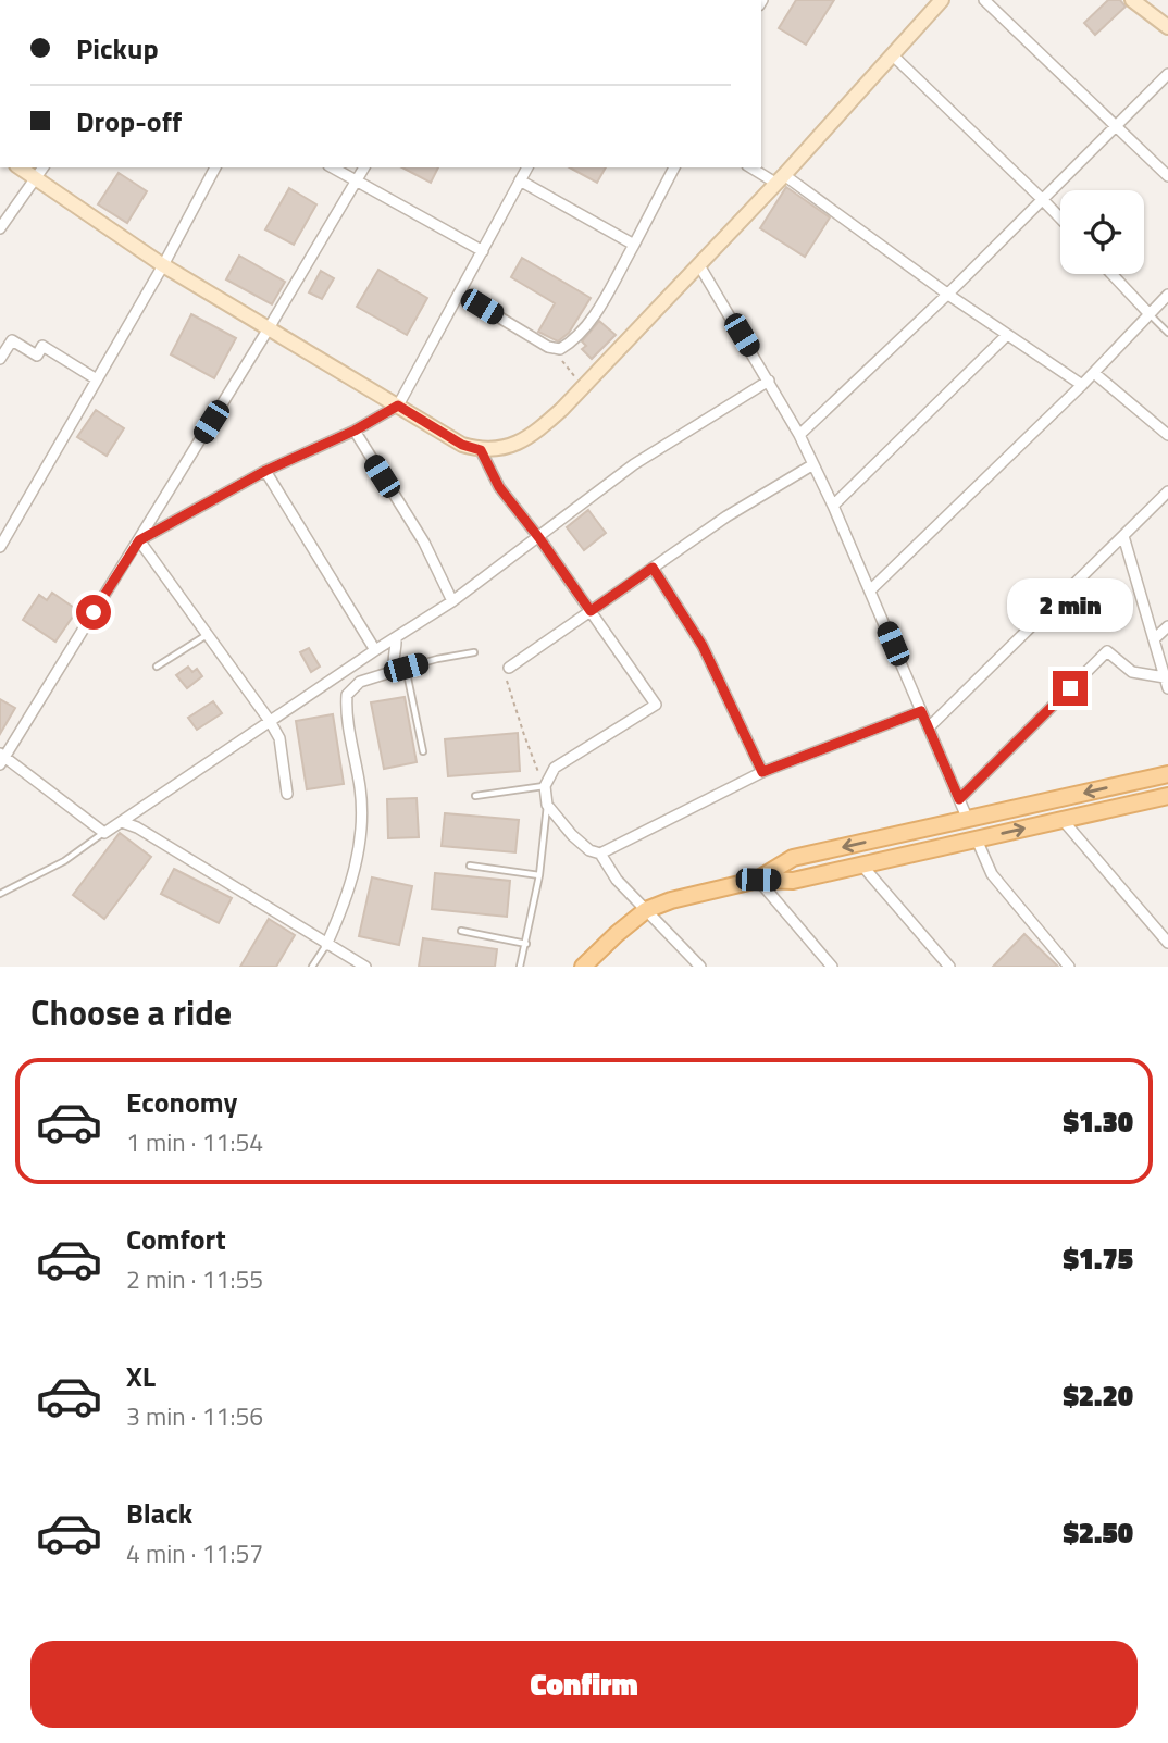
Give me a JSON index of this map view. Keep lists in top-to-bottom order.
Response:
{
  "page": {
    "banner": ["Pickup", "Drop-off"],
    "bubble": "2 min",
    "heading": "Choose a ride",
    "list": [
      {
        "name": "Economy",
        "note": "1 min · 11:54",
        "value": "$1.30"
      },
      {
        "name": "Comfort",
        "note": "2 min · 11:55",
        "value": "$1.75"
      },
      {
        "name": "XL",
        "note": "3 min · 11:56",
        "value": "$2.20"
      },
      {
        "name": "Black",
        "note": "4 min · 11:57",
        "value": "$2.50"
      }
    ],
    "buttons": "Confirm"
  }
}
